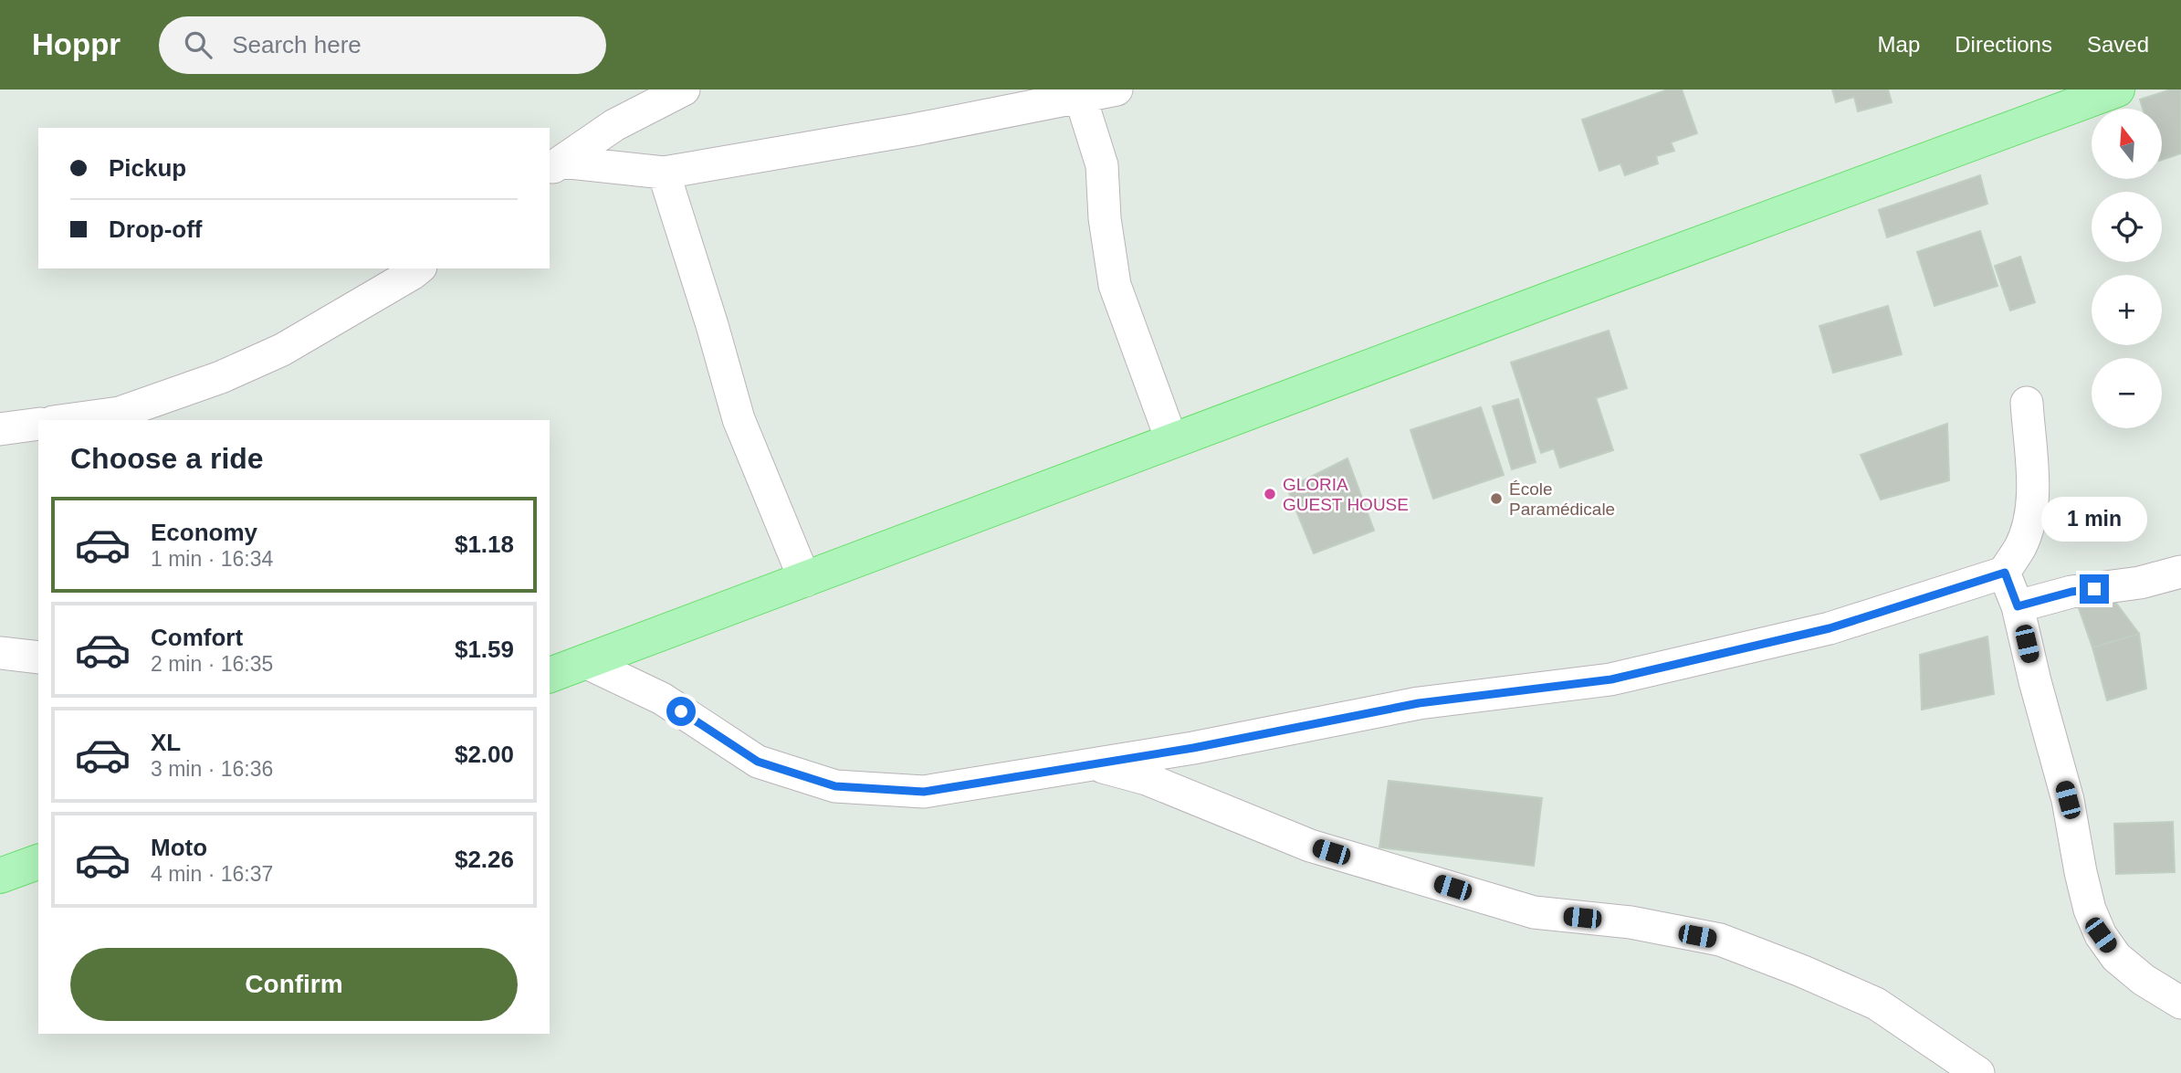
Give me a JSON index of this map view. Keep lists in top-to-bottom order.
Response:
{
  "places": ["GLORIA GUEST HOUSE", "École Paramédicale"],
  "north": "top",
  "page": {
    "header": "Hoppr",
    "search": "Search here",
    "nav": ["Map", "Directions", "Saved"],
    "map_buttons": ["+", "−"],
    "banner": ["Pickup", "Drop-off"],
    "heading": "Choose a ride",
    "bubble": "1 min",
    "list": [
      {
        "name": "Economy",
        "note": "1 min · 16:34",
        "value": "$1.18"
      },
      {
        "name": "Comfort",
        "note": "2 min · 16:35",
        "value": "$1.59"
      },
      {
        "name": "XL",
        "note": "3 min · 16:36",
        "value": "$2.00"
      },
      {
        "name": "Moto",
        "note": "4 min · 16:37",
        "value": "$2.26"
      }
    ],
    "buttons": "Confirm"
  }
}
